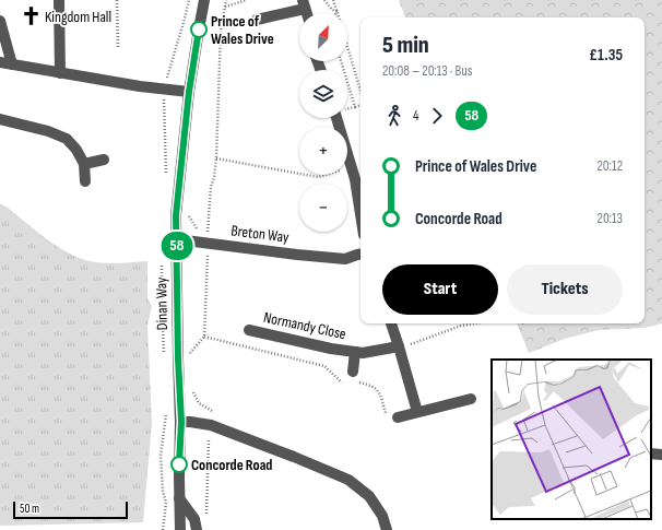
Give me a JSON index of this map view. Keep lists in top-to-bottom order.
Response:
{
  "streets": {
    "street": ["Breton Way", "Dinan Way", "Normandy Close"]
  },
  "crossings": [
    ["Breton Way", "Dinan Way"]
  ],
  "places": {
    "church": ["Kingdom Hall"],
    "other": ["Prince of Wales Drive", "Concorde Road"]
  },
  "lines": ["bus line 58"],
  "scale_bar": "50 m",
  "north": "top right",
  "page": {
    "on_map": "58",
    "map_buttons": ["+", "−"],
    "heading": ["5 min", "20:08 – 20:13 · Bus", "£1.35"],
    "legs": ["4", "58"],
    "list": [
      {
        "name": "Prince of Wales Drive",
        "value": "20:12"
      },
      {
        "name": "Concorde Road",
        "value": "20:13"
      }
    ],
    "buttons": ["Start", "Tickets"],
    "scale": "50 m"
  }
}
